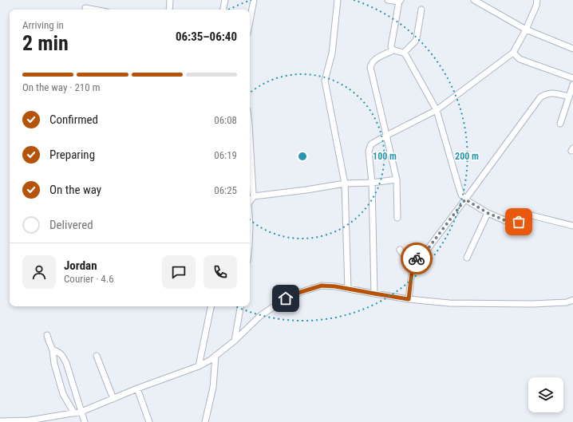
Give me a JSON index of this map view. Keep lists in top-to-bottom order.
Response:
{
  "page": {
    "heading": ["2 min", "Arriving in", "06:35–06:40"],
    "panel": ["Jordan", "Courier · 4.6"],
    "bar": "On the way · 210 m",
    "list": [
      ["Confirmed", "06:08"],
      ["Preparing", "06:19"],
      ["On the way", "06:25"],
      "Delivered"
    ]
  },
  "rings": ["100 m", "200 m"]
}
